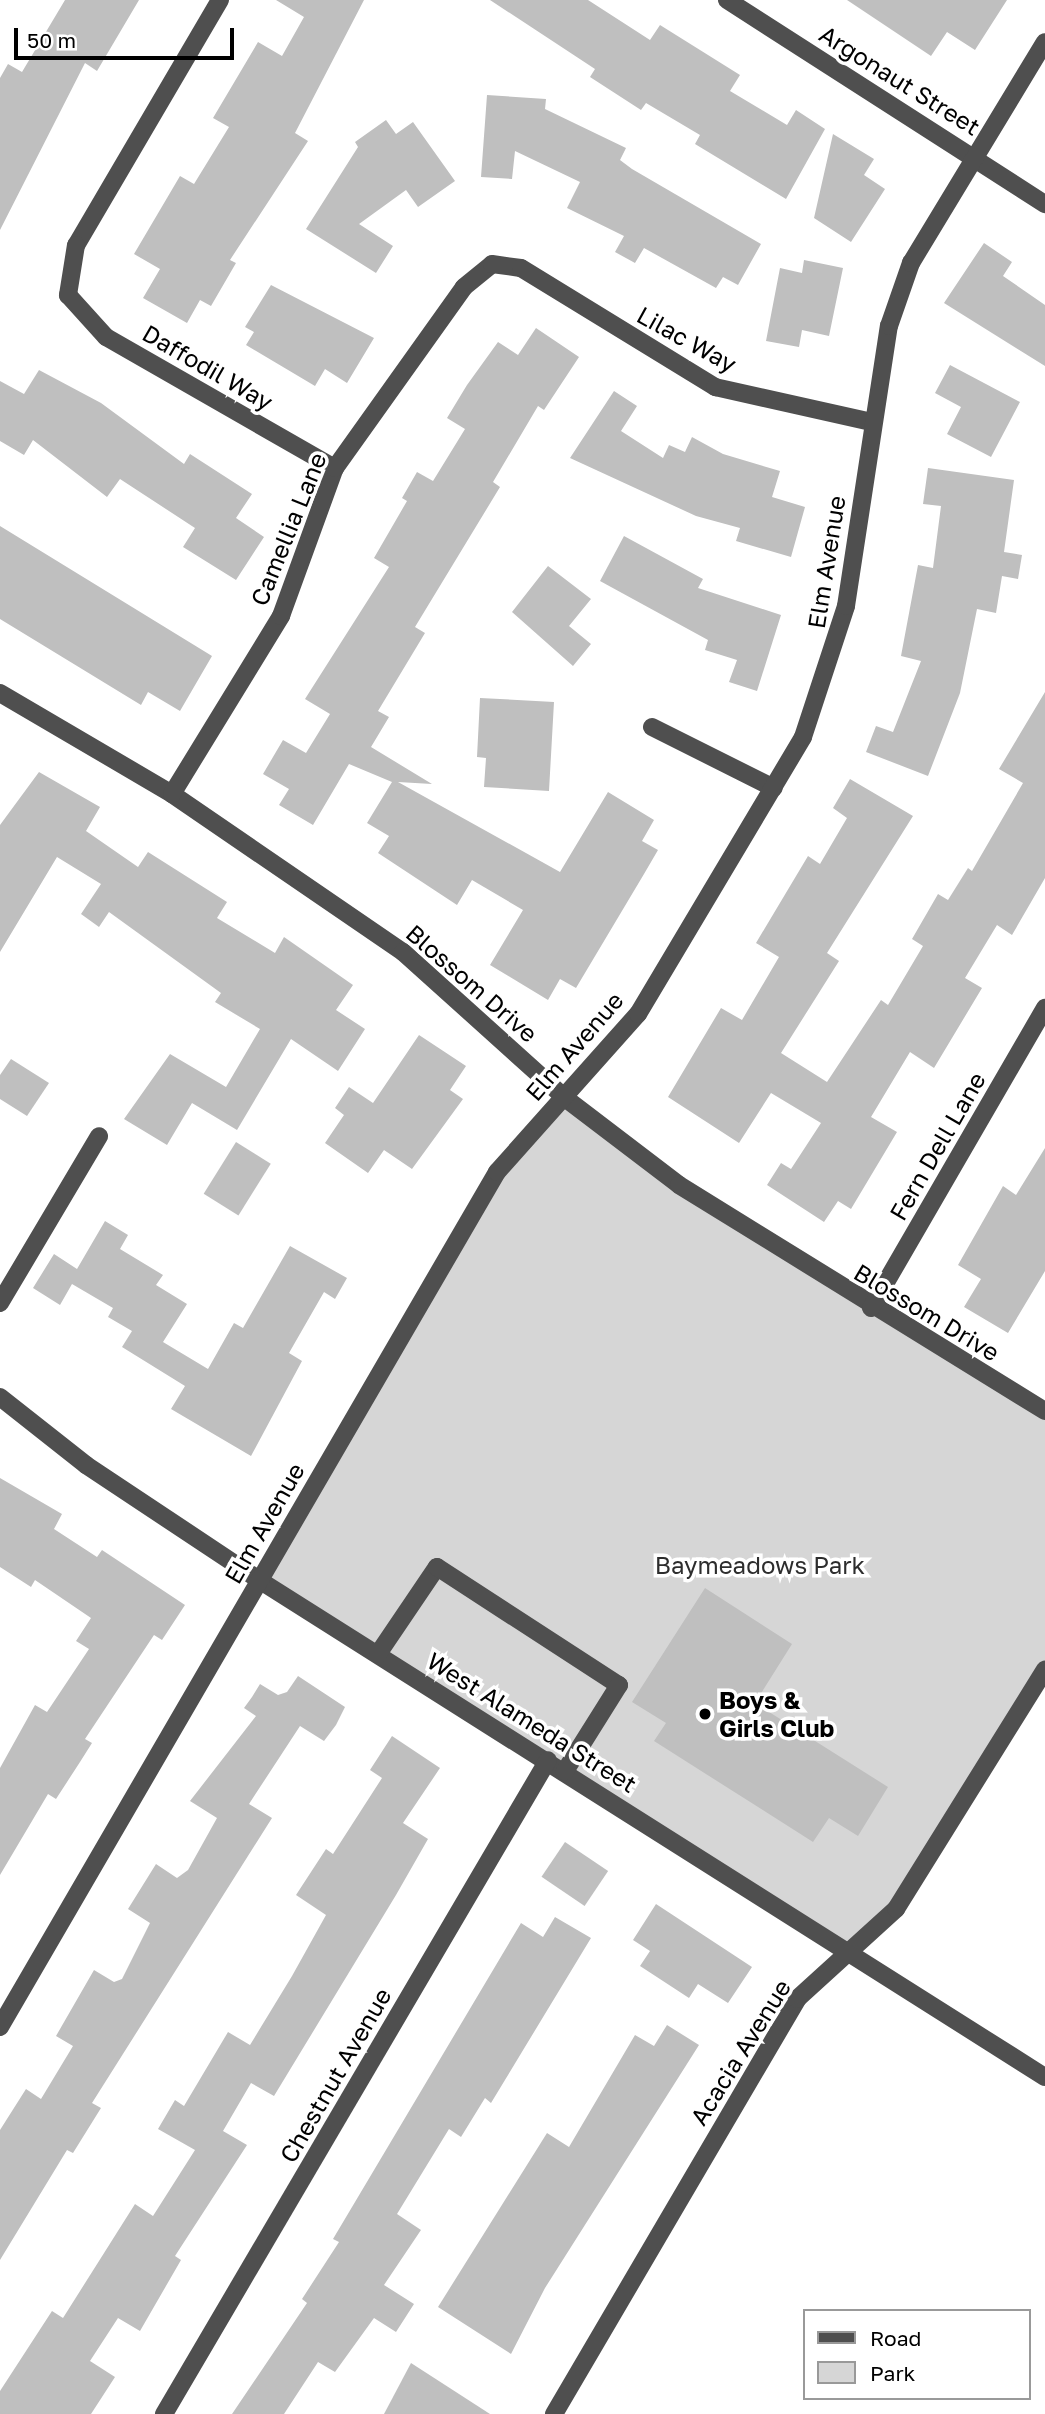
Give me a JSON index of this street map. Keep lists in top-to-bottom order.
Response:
{
  "streets": {
    "street": [
      "Argonaut Street",
      "Lilac Way",
      "Daffodil Way",
      "Camellia Lane",
      "Elm Avenue",
      "Blossom Drive",
      "Fern Dell Lane",
      "West Alameda Street",
      "Acacia Avenue",
      "Chestnut Avenue"
    ]
  },
  "crossings": [
    ["Argonaut Street", "Elm Avenue"],
    ["Lilac Way", "Camellia Lane"],
    ["Lilac Way", "Elm Avenue"],
    ["Daffodil Way", "Camellia Lane"],
    ["Camellia Lane", "Blossom Drive"],
    ["Elm Avenue", "Blossom Drive"],
    ["Elm Avenue", "West Alameda Street"],
    ["Blossom Drive", "Fern Dell Lane"],
    ["West Alameda Street", "Acacia Avenue"],
    ["West Alameda Street", "Chestnut Avenue"]
  ],
  "parks": ["Baymeadows Park"],
  "places": ["Boys & Girls Club"],
  "legend": ["Road", "Park"],
  "scale_bar": "50 m"
}
